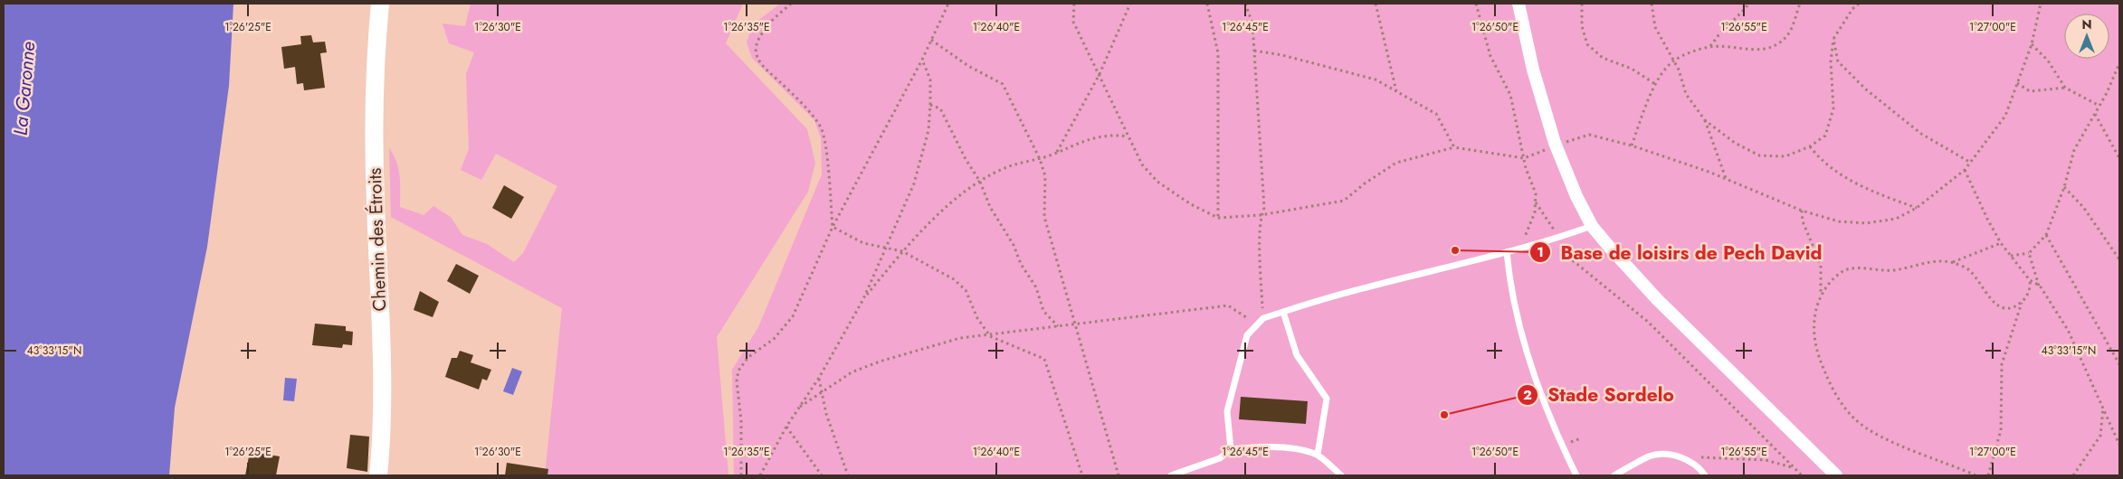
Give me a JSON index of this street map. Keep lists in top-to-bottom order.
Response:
{
  "streets": {
    "main road": ["Chemin des Étroits"]
  },
  "water": ["La Garonne"],
  "places": ["Base de loisirs de Pech David", "Stade Sordelo"],
  "north": "top",
  "coordinates": [
    "1°26'25\"E",
    "1°26'30\"E",
    "1°26'35\"E",
    "1°26'40\"E",
    "1°26'45\"E",
    "1°26'50\"E",
    "1°26'55\"E",
    "1°27'00\"E",
    "43°33'15\"N"
  ]
}
